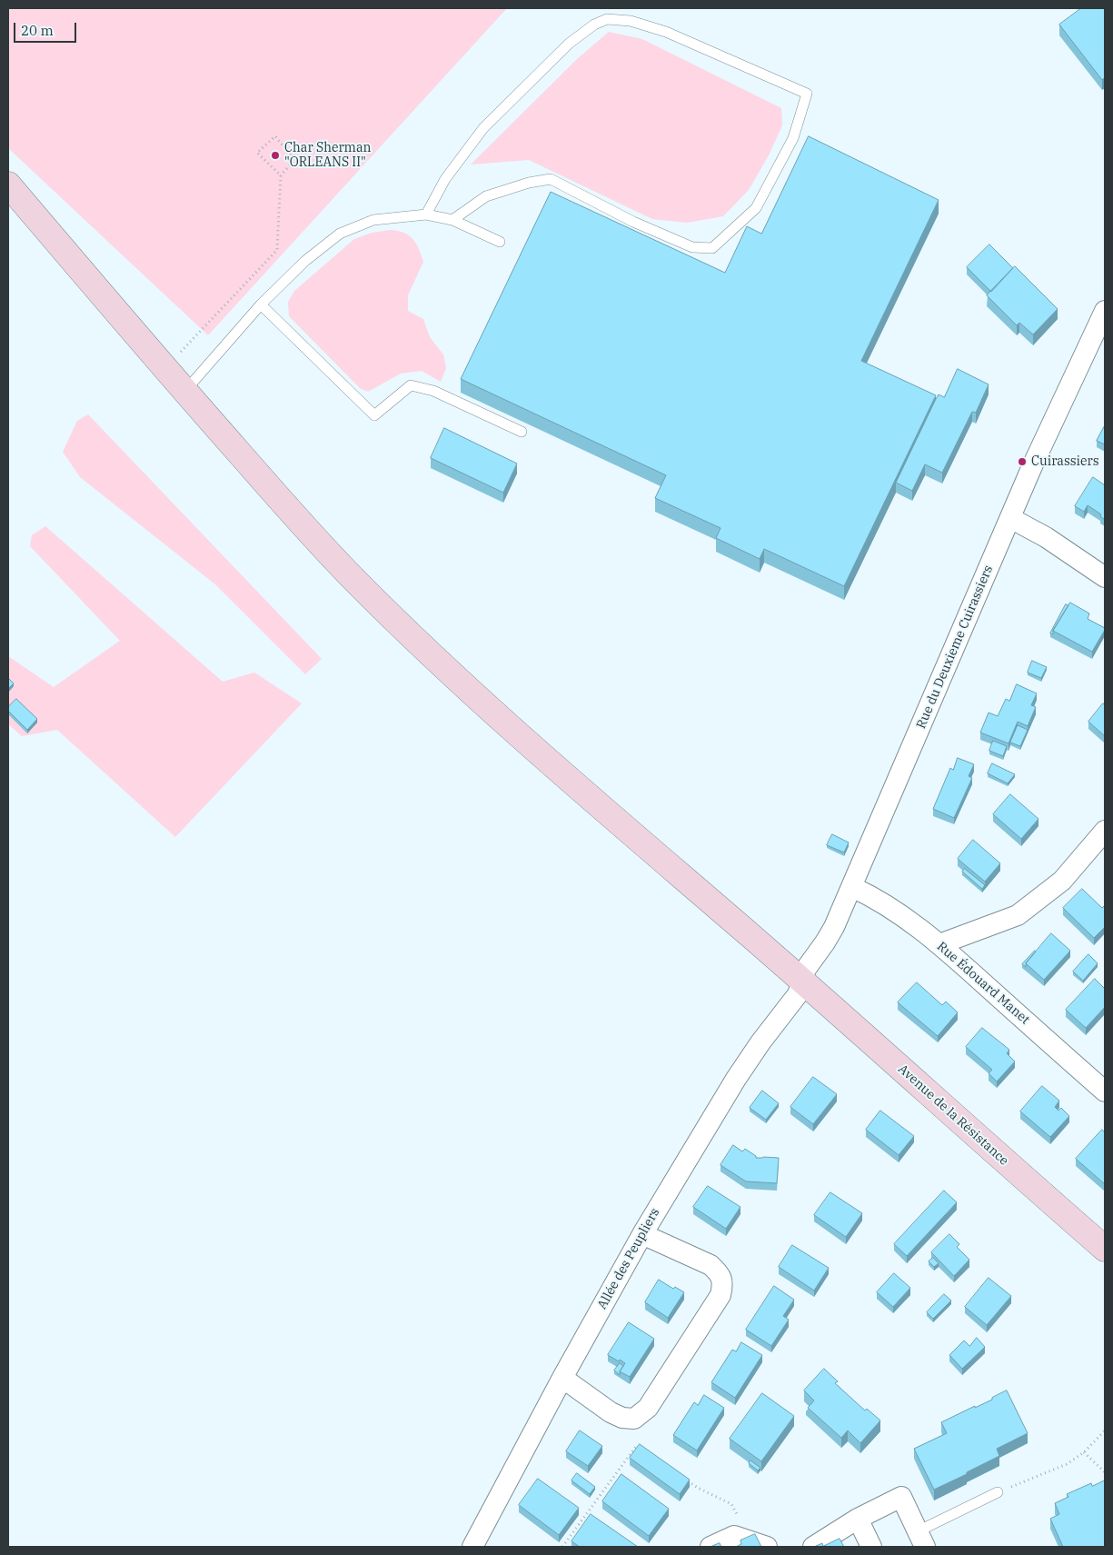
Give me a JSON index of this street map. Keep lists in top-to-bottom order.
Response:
{
  "streets": {
    "main road": ["Avenue de la Résistance"],
    "street": ["Rue du Deuxieme Cuirassiers", "Rue Édouard Manet", "Allée des Peupliers"]
  },
  "crossings": [
    ["Rue du Deuxieme Cuirassiers", "Rue Édouard Manet"],
    ["Rue du Deuxieme Cuirassiers", "Avenue de la Résistance"],
    ["Rue du Deuxieme Cuirassiers", "Allée des Peupliers"],
    ["Avenue de la Résistance", "Allée des Peupliers"]
  ],
  "places": ["Char Sherman \"ORLEANS II\"", "Cuirassiers"],
  "scale_bar": "20 m"
}
